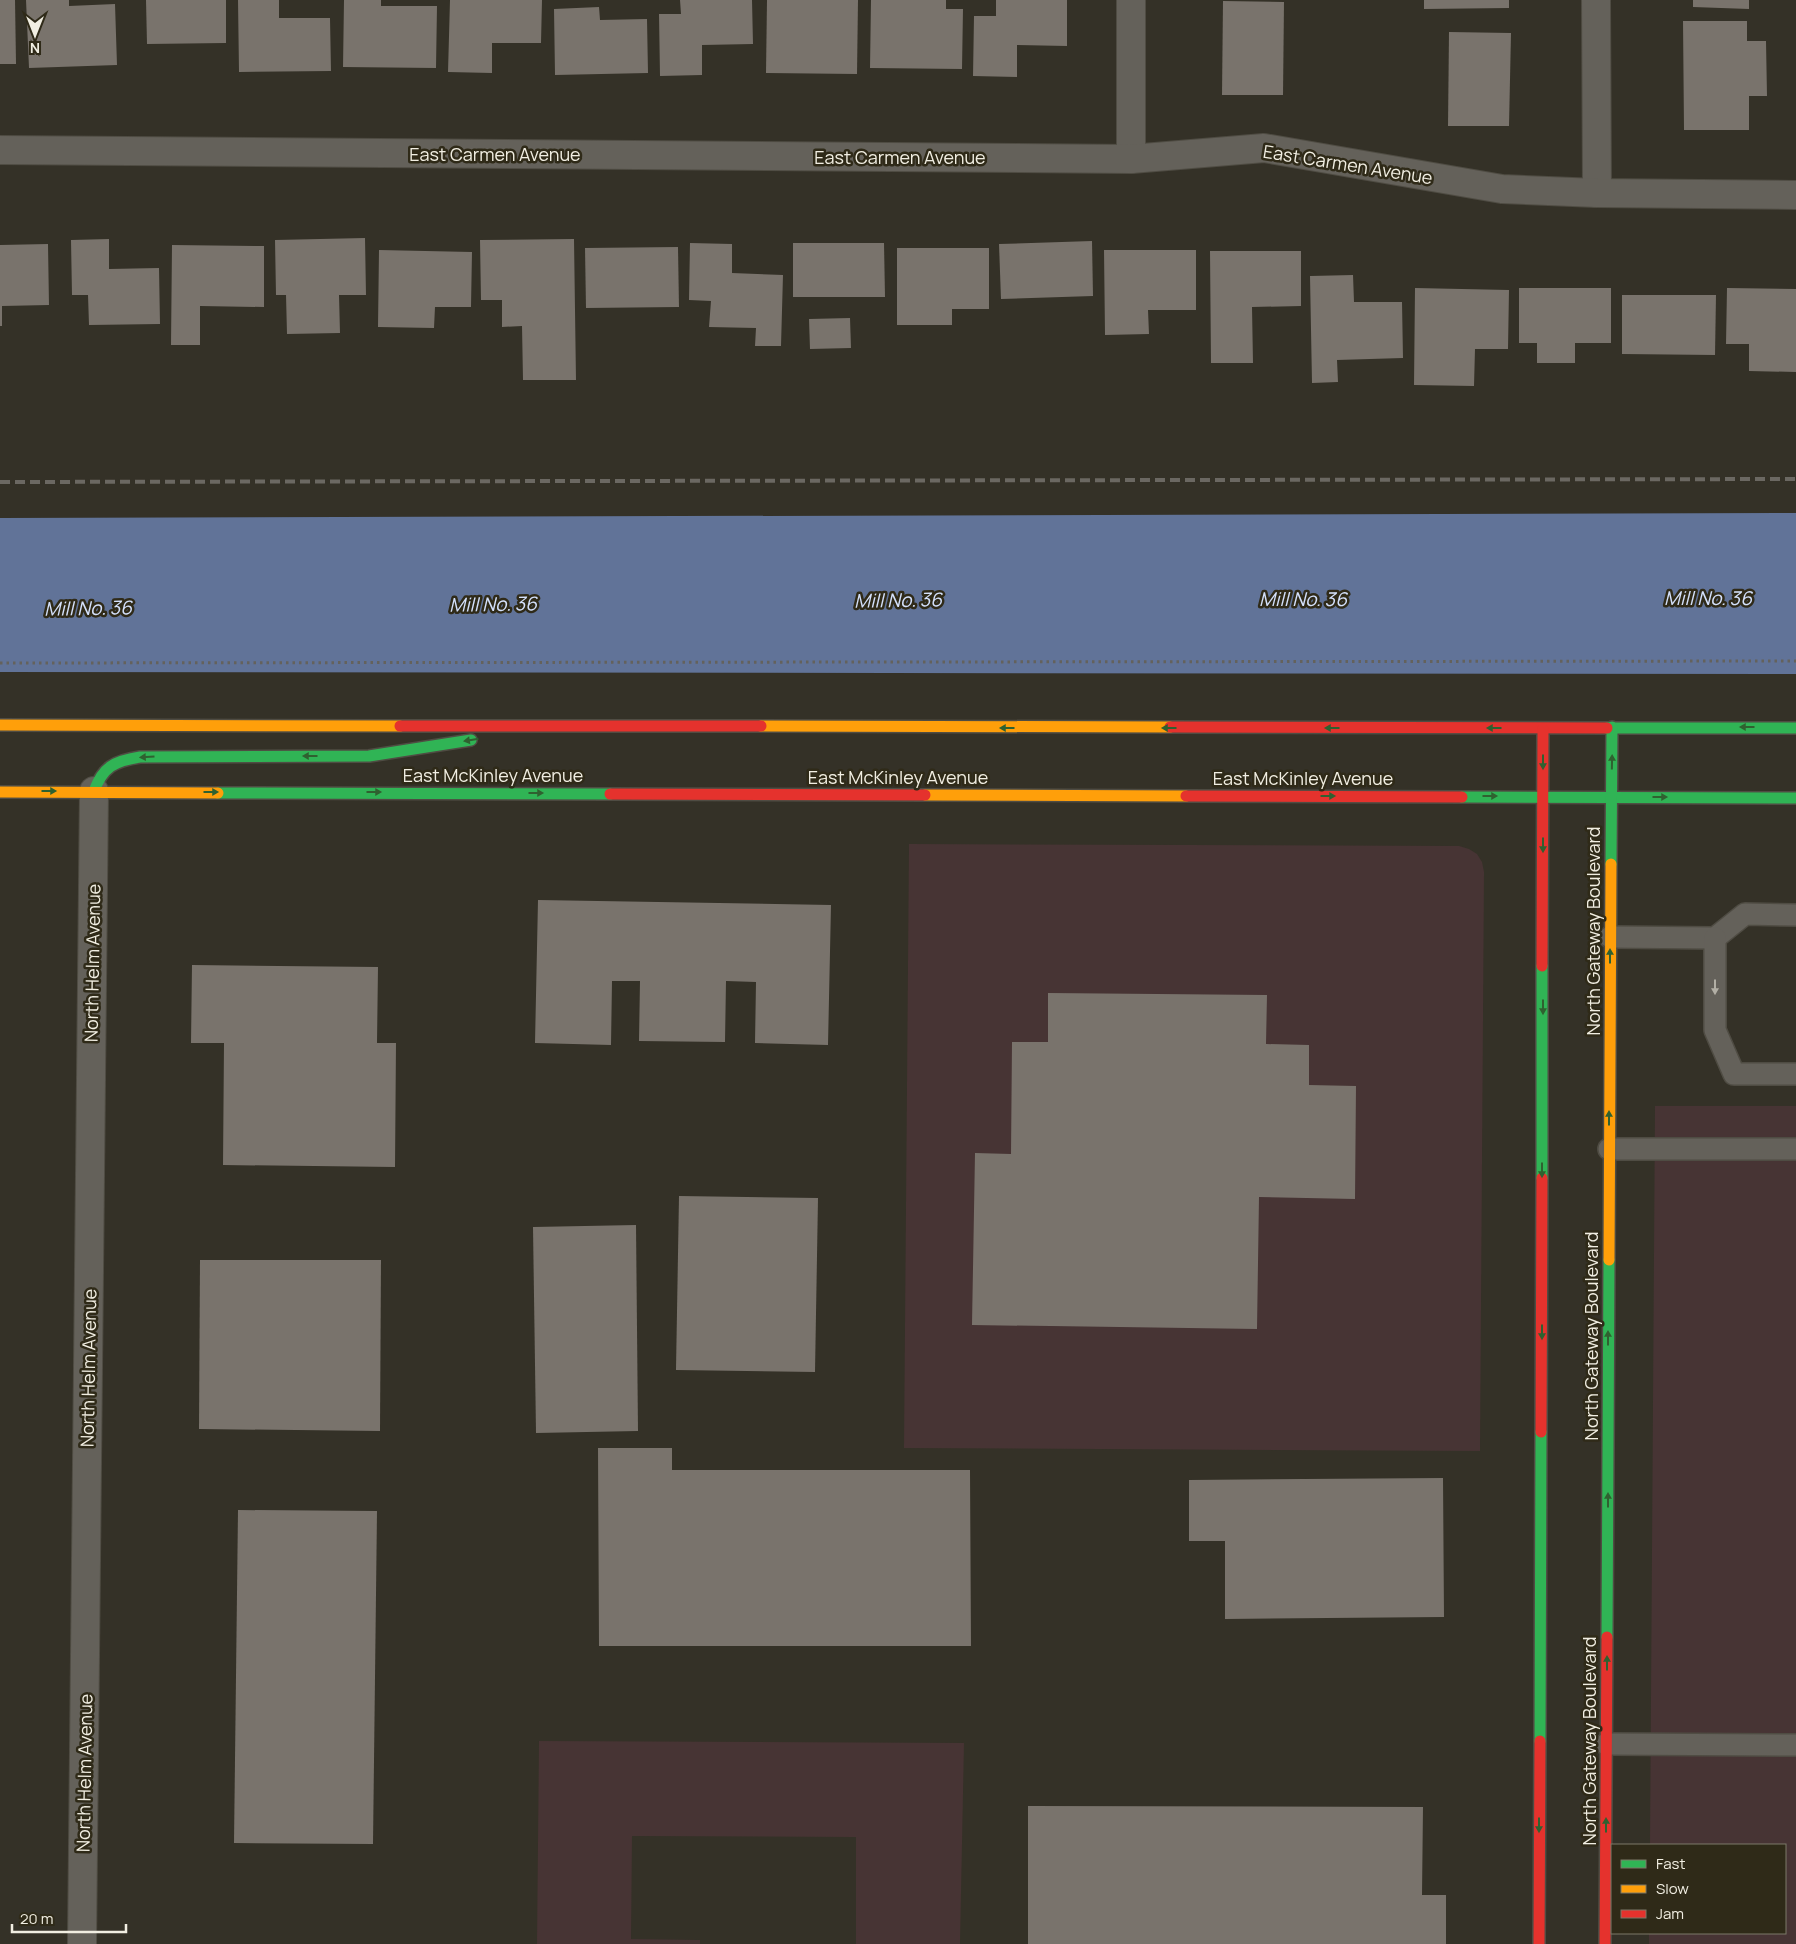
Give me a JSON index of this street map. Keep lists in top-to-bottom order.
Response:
{
  "streets": {
    "main road": ["East McKinley Avenue", "North Gateway Boulevard"],
    "street": ["East Carmen Avenue", "North Helm Avenue"]
  },
  "crossings": [
    ["East McKinley Avenue", "North Gateway Boulevard"],
    ["East McKinley Avenue", "North Helm Avenue"]
  ],
  "water": ["Mill No. 36"],
  "legend": ["Fast", "Slow", "Jam"],
  "scale_bar": "20 m",
  "north": "bottom"
}
